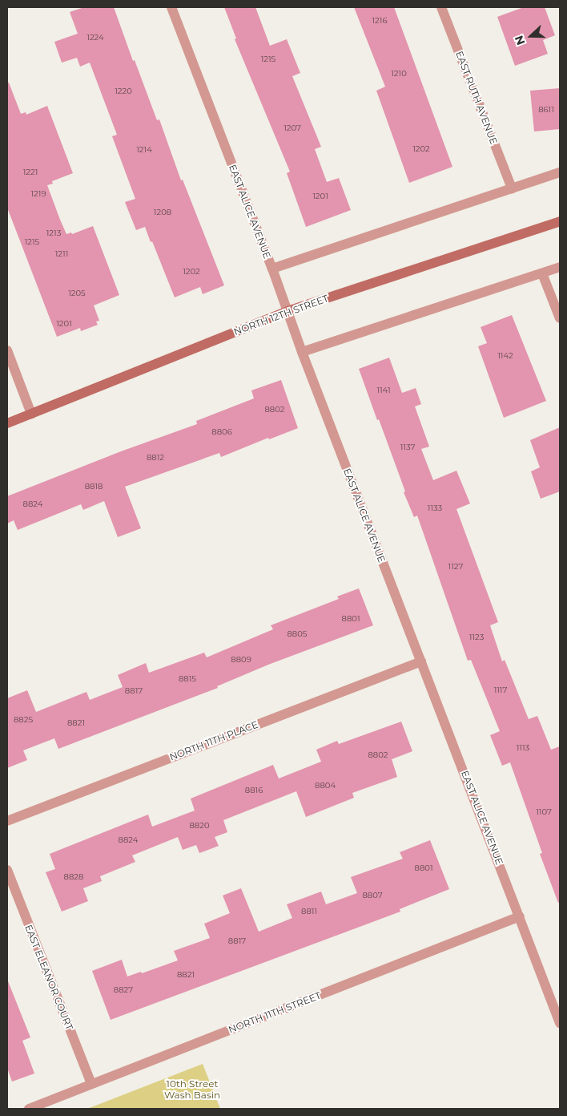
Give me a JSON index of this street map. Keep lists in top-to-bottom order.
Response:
{
  "streets": {
    "street": [
      "EAST RUTH AVENUE",
      "EAST ALICE AVENUE",
      "NORTH 12TH STREET",
      "NORTH 11TH PLACE",
      "EAST ELEANOR COURT",
      "NORTH 11TH STREET"
    ]
  },
  "crossings": [
    ["EAST ALICE AVENUE", "NORTH 12TH STREET"],
    ["EAST ALICE AVENUE", "NORTH 11TH PLACE"],
    ["EAST ALICE AVENUE", "NORTH 11TH STREET"],
    ["EAST ELEANOR COURT", "NORTH 11TH STREET"]
  ],
  "parks": ["10th Street Wash Basin"],
  "house_numbers": [
    "1216",
    "1224",
    "1215",
    "1210",
    "1220",
    "8611",
    "1207",
    "1202",
    "1214",
    "1221",
    "1219",
    "1201",
    "1208",
    "1213",
    "1215",
    "1211",
    "1202",
    "1205",
    "1201",
    "1142",
    "1141",
    "8802",
    "8806",
    "1137",
    "8812",
    "8818",
    "8824",
    "1133",
    "1127",
    "8801",
    "8805",
    "1123",
    "8809",
    "8815",
    "1117",
    "8817",
    "8825",
    "8821",
    "1113",
    "8802",
    "8804",
    "8816",
    "1107",
    "8820",
    "8824",
    "8801",
    "8828",
    "8807",
    "8811",
    "8817",
    "8821",
    "8827"
  ],
  "north": "left"
}
